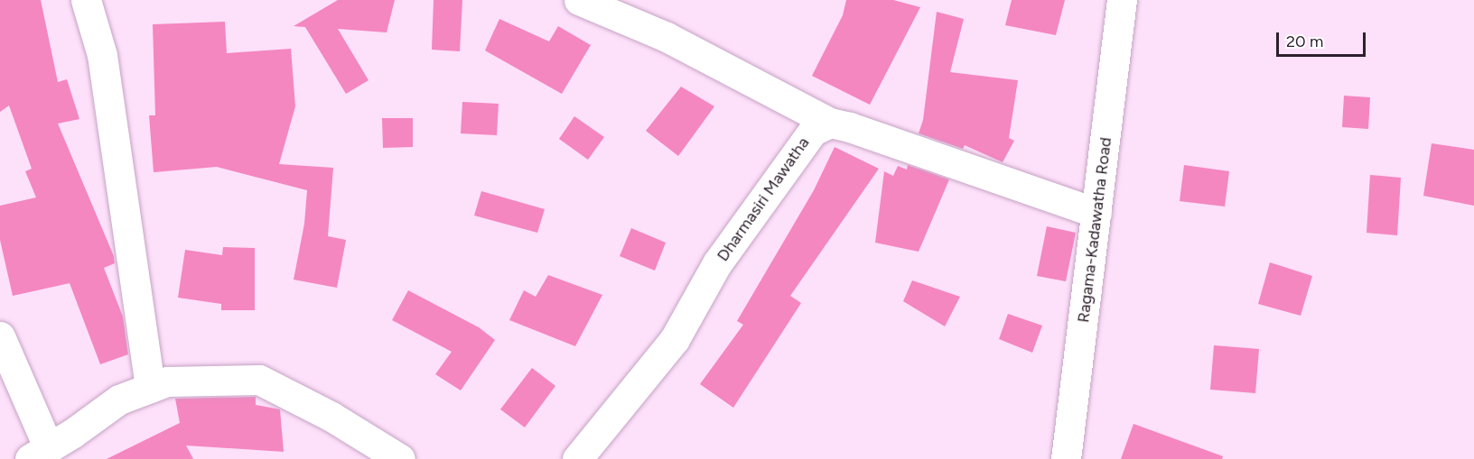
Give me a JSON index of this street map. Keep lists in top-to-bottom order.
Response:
{
  "streets": {
    "street": ["Dharmasiri Mawatha", "Ragama-Kadawatha Road"]
  },
  "scale_bar": "20 m"
}
